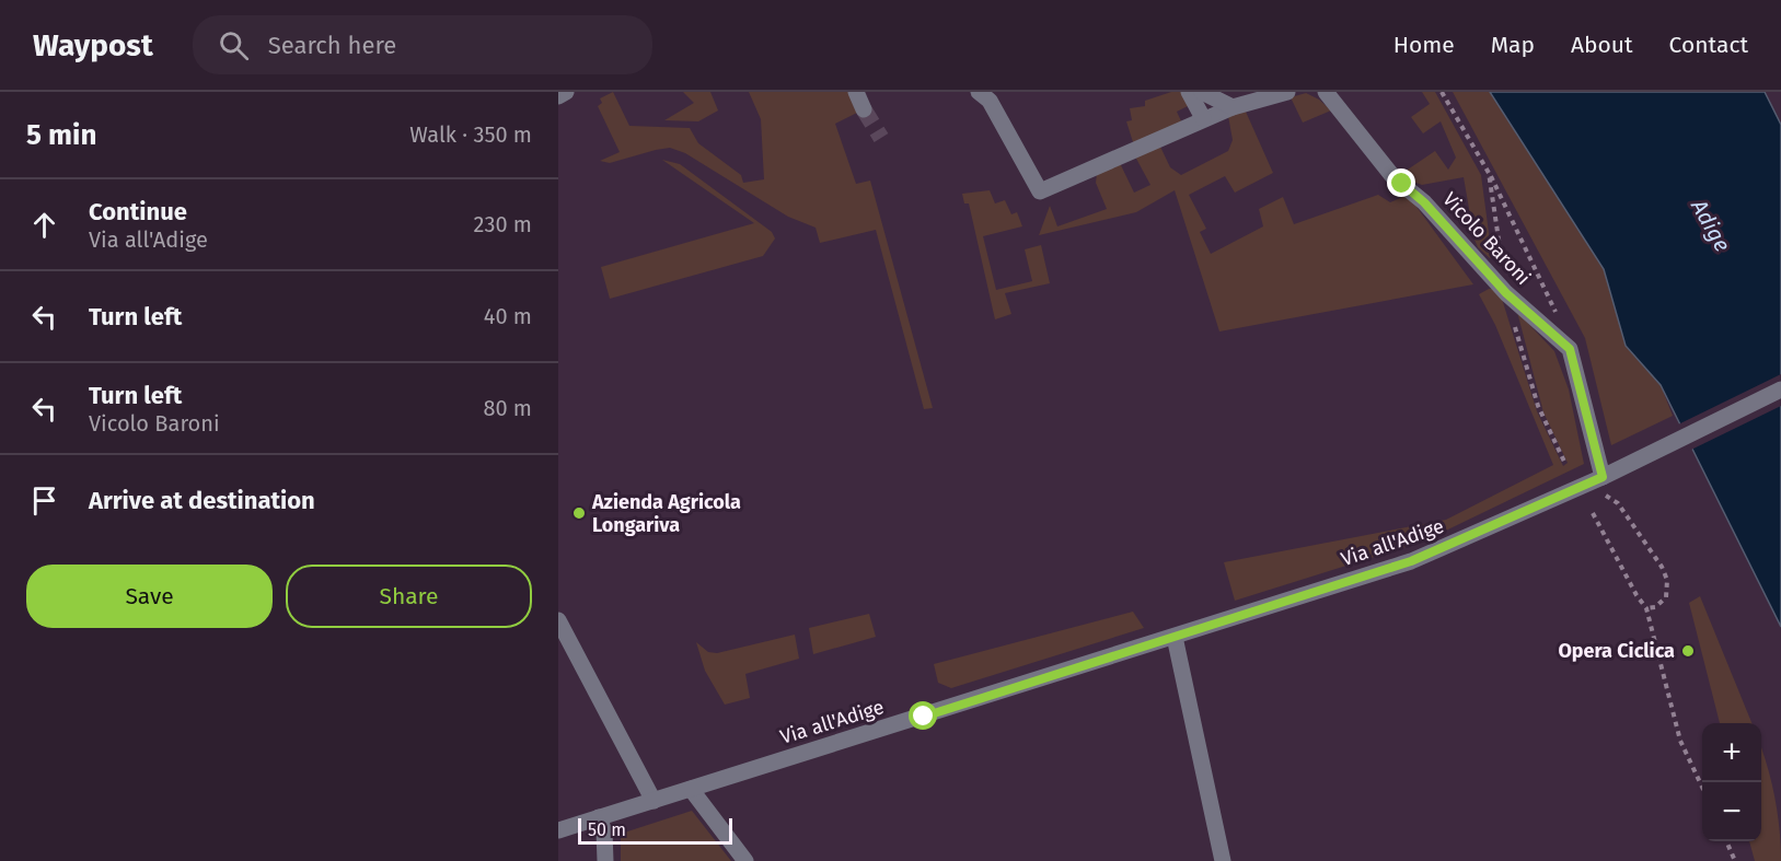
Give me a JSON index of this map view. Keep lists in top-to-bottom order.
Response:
{
  "streets": {
    "street": ["Vicolo Baroni", "Via all'Adige"]
  },
  "crossings": [
    ["Vicolo Baroni", "Via all'Adige"]
  ],
  "water": ["Adige"],
  "places": ["Azienda Agricola Longariva", "Opera Ciclica"],
  "scale_bar": "50 m",
  "page": {
    "header": "Waypost",
    "search": "Search here",
    "nav": [
      "Home",
      "Map",
      "About",
      "Contact"
    ],
    "heading": ["5 min", "Walk · 350 m"],
    "list": [
      ["Continue", "Via all'Adige", "230 m"],
      ["Turn left", "40 m"],
      ["Turn left", "Vicolo Baroni", "80 m"],
      "Arrive at destination"
    ],
    "buttons": ["Save", "Share"],
    "map_buttons": ["+", "−"],
    "scale": "50 m"
  }
}
